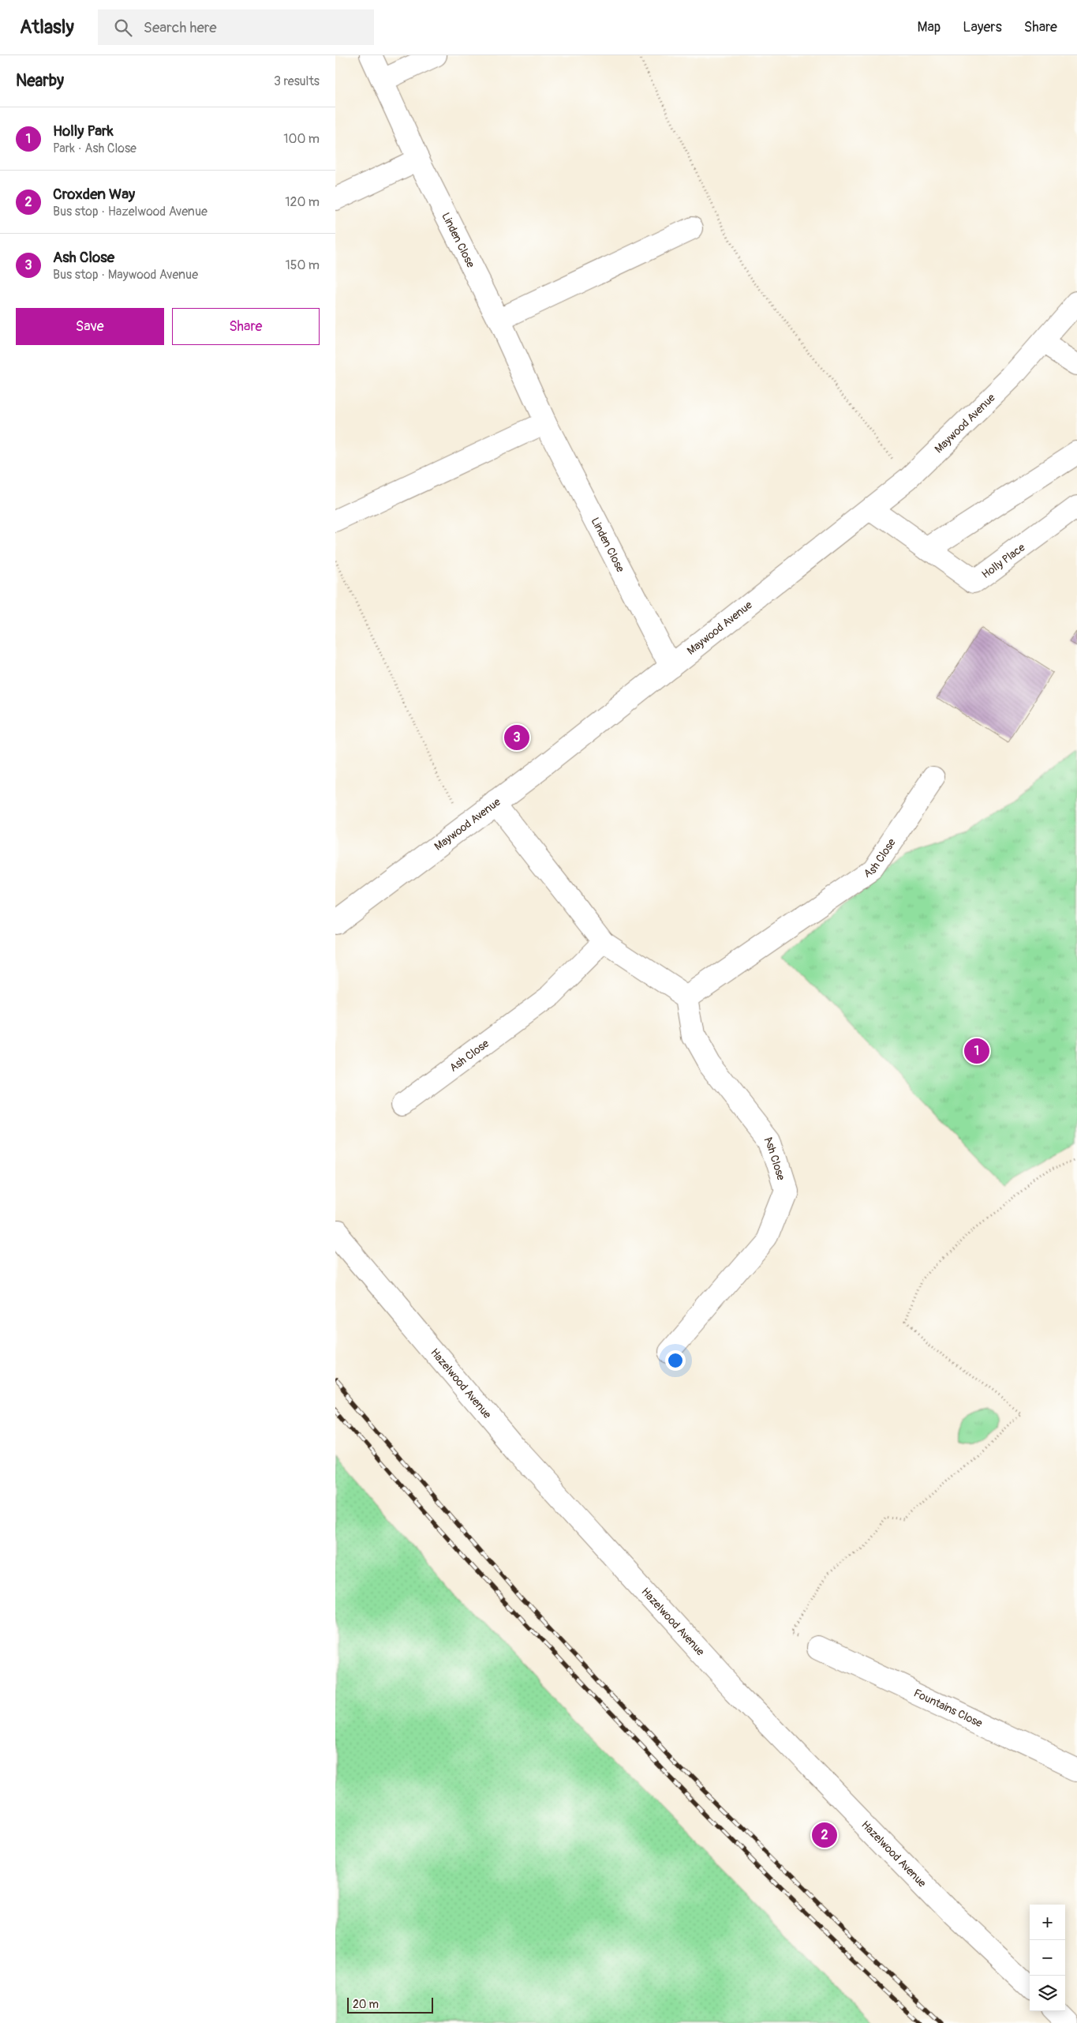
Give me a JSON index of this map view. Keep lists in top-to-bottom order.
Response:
{
  "streets": {
    "street": [
      "Linden Close",
      "Maywood Avenue",
      "Holly Place",
      "Ash Close",
      "Hazelwood Avenue",
      "Fountains Close"
    ]
  },
  "crossings": [
    ["Linden Close", "Maywood Avenue"],
    ["Maywood Avenue", "Holly Place"]
  ],
  "scale_bar": "20 m",
  "page": {
    "header": "Atlasly",
    "search": "Search here",
    "nav": ["Map", "Layers", "Share"],
    "heading": ["Nearby", "3 results"],
    "list": [
      {
        "mark": "1",
        "name": "Holly Park",
        "note": "Park · Ash Close",
        "value": "100 m"
      },
      {
        "mark": "2",
        "name": "Croxden Way",
        "note": "Bus stop · Hazelwood Avenue",
        "value": "120 m"
      },
      {
        "mark": "3",
        "name": "Ash Close",
        "note": "Bus stop · Maywood Avenue",
        "value": "150 m"
      }
    ],
    "buttons": ["Save", "Share"],
    "pins": ["3", "1", "2"],
    "map_buttons": ["+", "−"],
    "scale": "20 m"
  }
}
